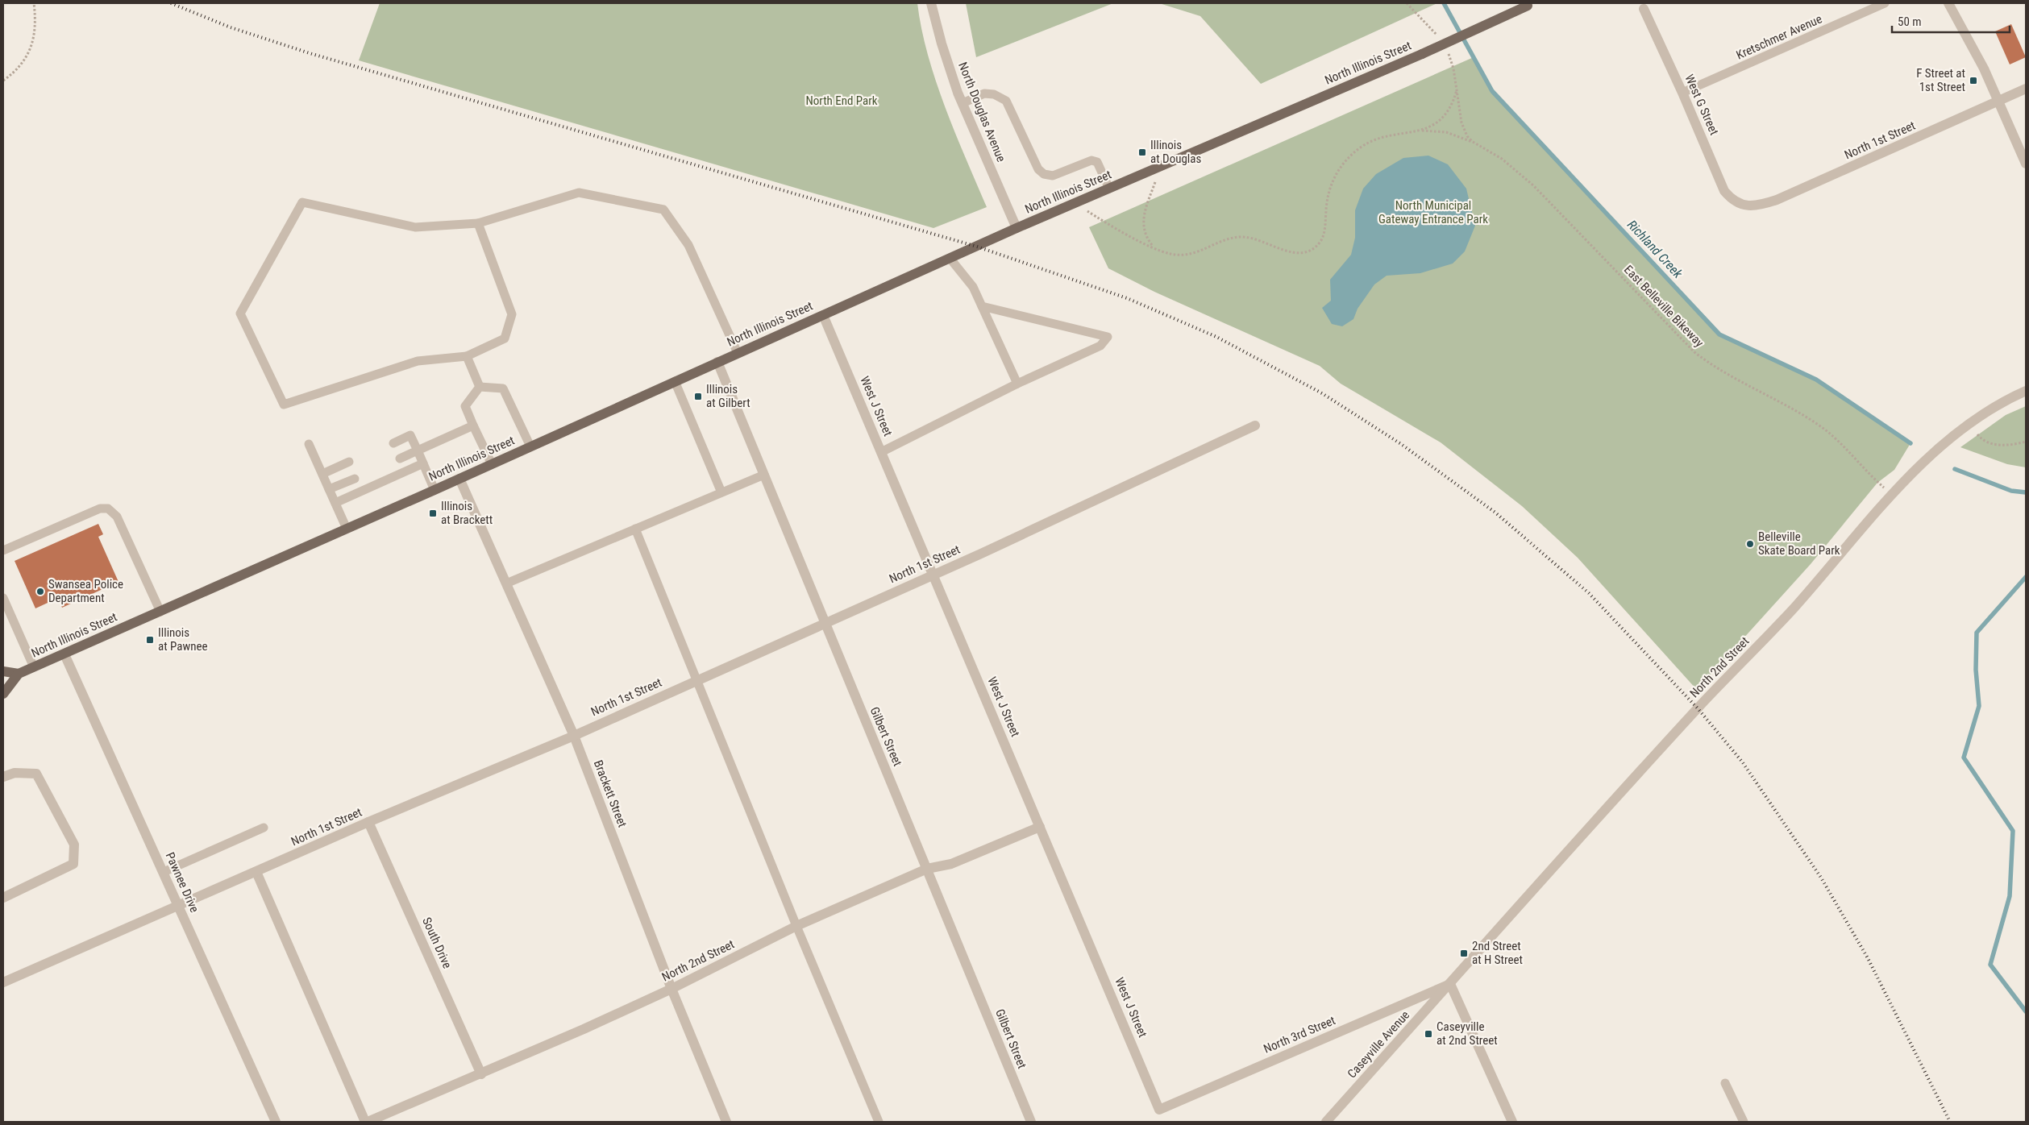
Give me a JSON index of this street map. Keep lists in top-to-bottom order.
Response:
{
  "streets": {
    "main road": ["North Illinois Street"],
    "street": [
      "West G Street",
      "North Douglas Avenue",
      "North 1st Street",
      "West J Street",
      "North 2nd Street",
      "Gilbert Street",
      "Brackett Street",
      "Pawnee Drive",
      "South Drive",
      "North 3rd Street",
      "Caseyville Avenue"
    ],
    "lane": ["Kretschmer Avenue"],
    "path": ["East Belleville Bikeway"]
  },
  "crossings": [
    ["Kretschmer Avenue", "West G Street"],
    ["North Illinois Street", "North Douglas Avenue"],
    ["North Illinois Street", "West J Street"],
    ["North Illinois Street", "Gilbert Street"],
    ["North Illinois Street", "Brackett Street"],
    ["North Illinois Street", "Pawnee Drive"],
    ["West G Street", "North 1st Street"],
    ["North 1st Street", "West J Street"],
    ["North 1st Street", "Gilbert Street"],
    ["North 1st Street", "Brackett Street"],
    ["North 1st Street", "Pawnee Drive"],
    ["North 1st Street", "South Drive"],
    ["East Belleville Bikeway", "North 2nd Street"],
    ["West J Street", "North 2nd Street"],
    ["West J Street", "North 3rd Street"],
    ["North 2nd Street", "Gilbert Street"],
    ["North 2nd Street", "Brackett Street"],
    ["North 2nd Street", "South Drive"],
    ["North 2nd Street", "North 3rd Street"],
    ["North 2nd Street", "Caseyville Avenue"],
    ["North 3rd Street", "Caseyville Avenue"]
  ],
  "water": ["Richland Creek"],
  "parks": ["North End Park", "North Municipal Gateway Entrance Park"],
  "places": {
    "transit": [
      "F Street at 1st Street",
      "Illinois at Douglas",
      "Illinois at Gilbert",
      "Illinois at Brackett",
      "Illinois at Pawnee",
      "2nd Street at H Street",
      "Caseyville at 2nd Street"
    ],
    "other": ["Belleville Skate Board Park", "Swansea Police Department"]
  },
  "scale_bar": "50 m"
}
